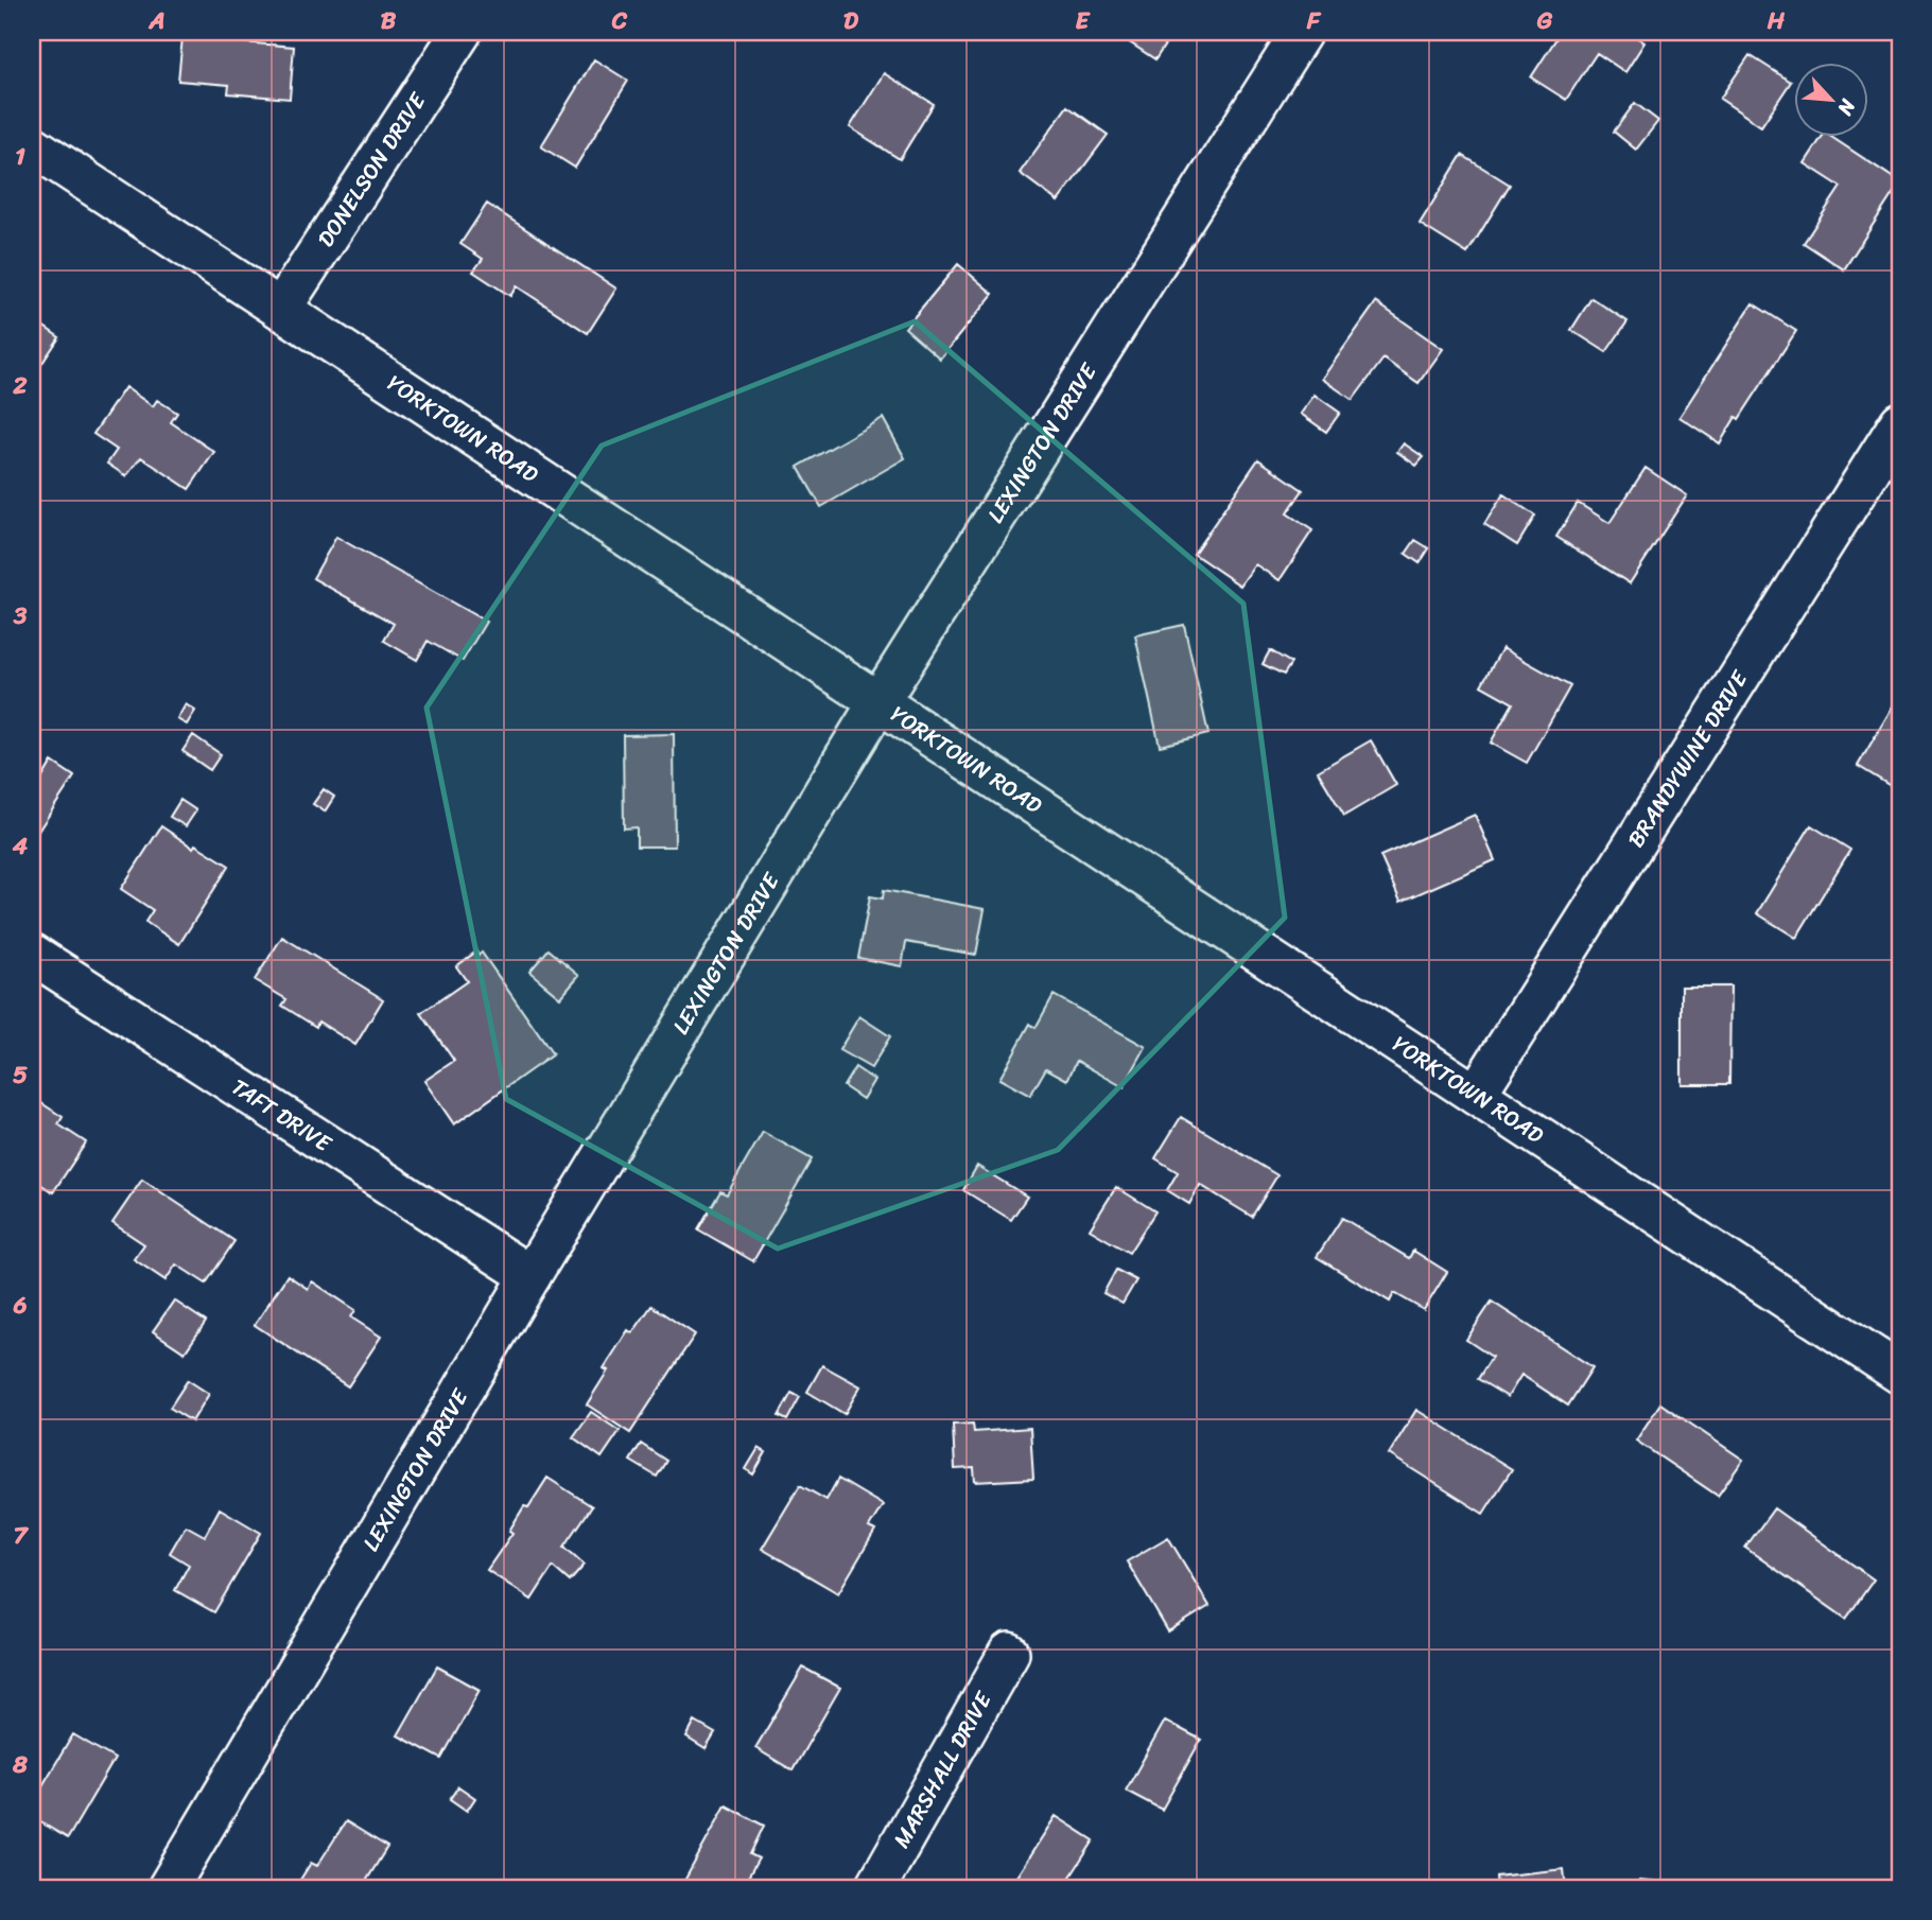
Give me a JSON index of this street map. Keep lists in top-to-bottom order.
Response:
{
  "streets": {
    "street": [
      "DONELSON DRIVE",
      "YORKTOWN ROAD",
      "LEXINGTON DRIVE",
      "BRANDYWINE DRIVE",
      "TAFT DRIVE",
      "MARSHALL DRIVE"
    ]
  },
  "crossings": [
    ["DONELSON DRIVE", "YORKTOWN ROAD"],
    ["YORKTOWN ROAD", "LEXINGTON DRIVE"],
    ["YORKTOWN ROAD", "BRANDYWINE DRIVE"],
    ["LEXINGTON DRIVE", "TAFT DRIVE"]
  ],
  "north": "bottom right",
  "grid": {
    "columns": [
      "A",
      "B",
      "C",
      "D",
      "E",
      "F",
      "G",
      "H"
    ],
    "rows": [
      "1",
      "2",
      "3",
      "4",
      "5",
      "6",
      "7",
      "8"
    ]
  }
}
